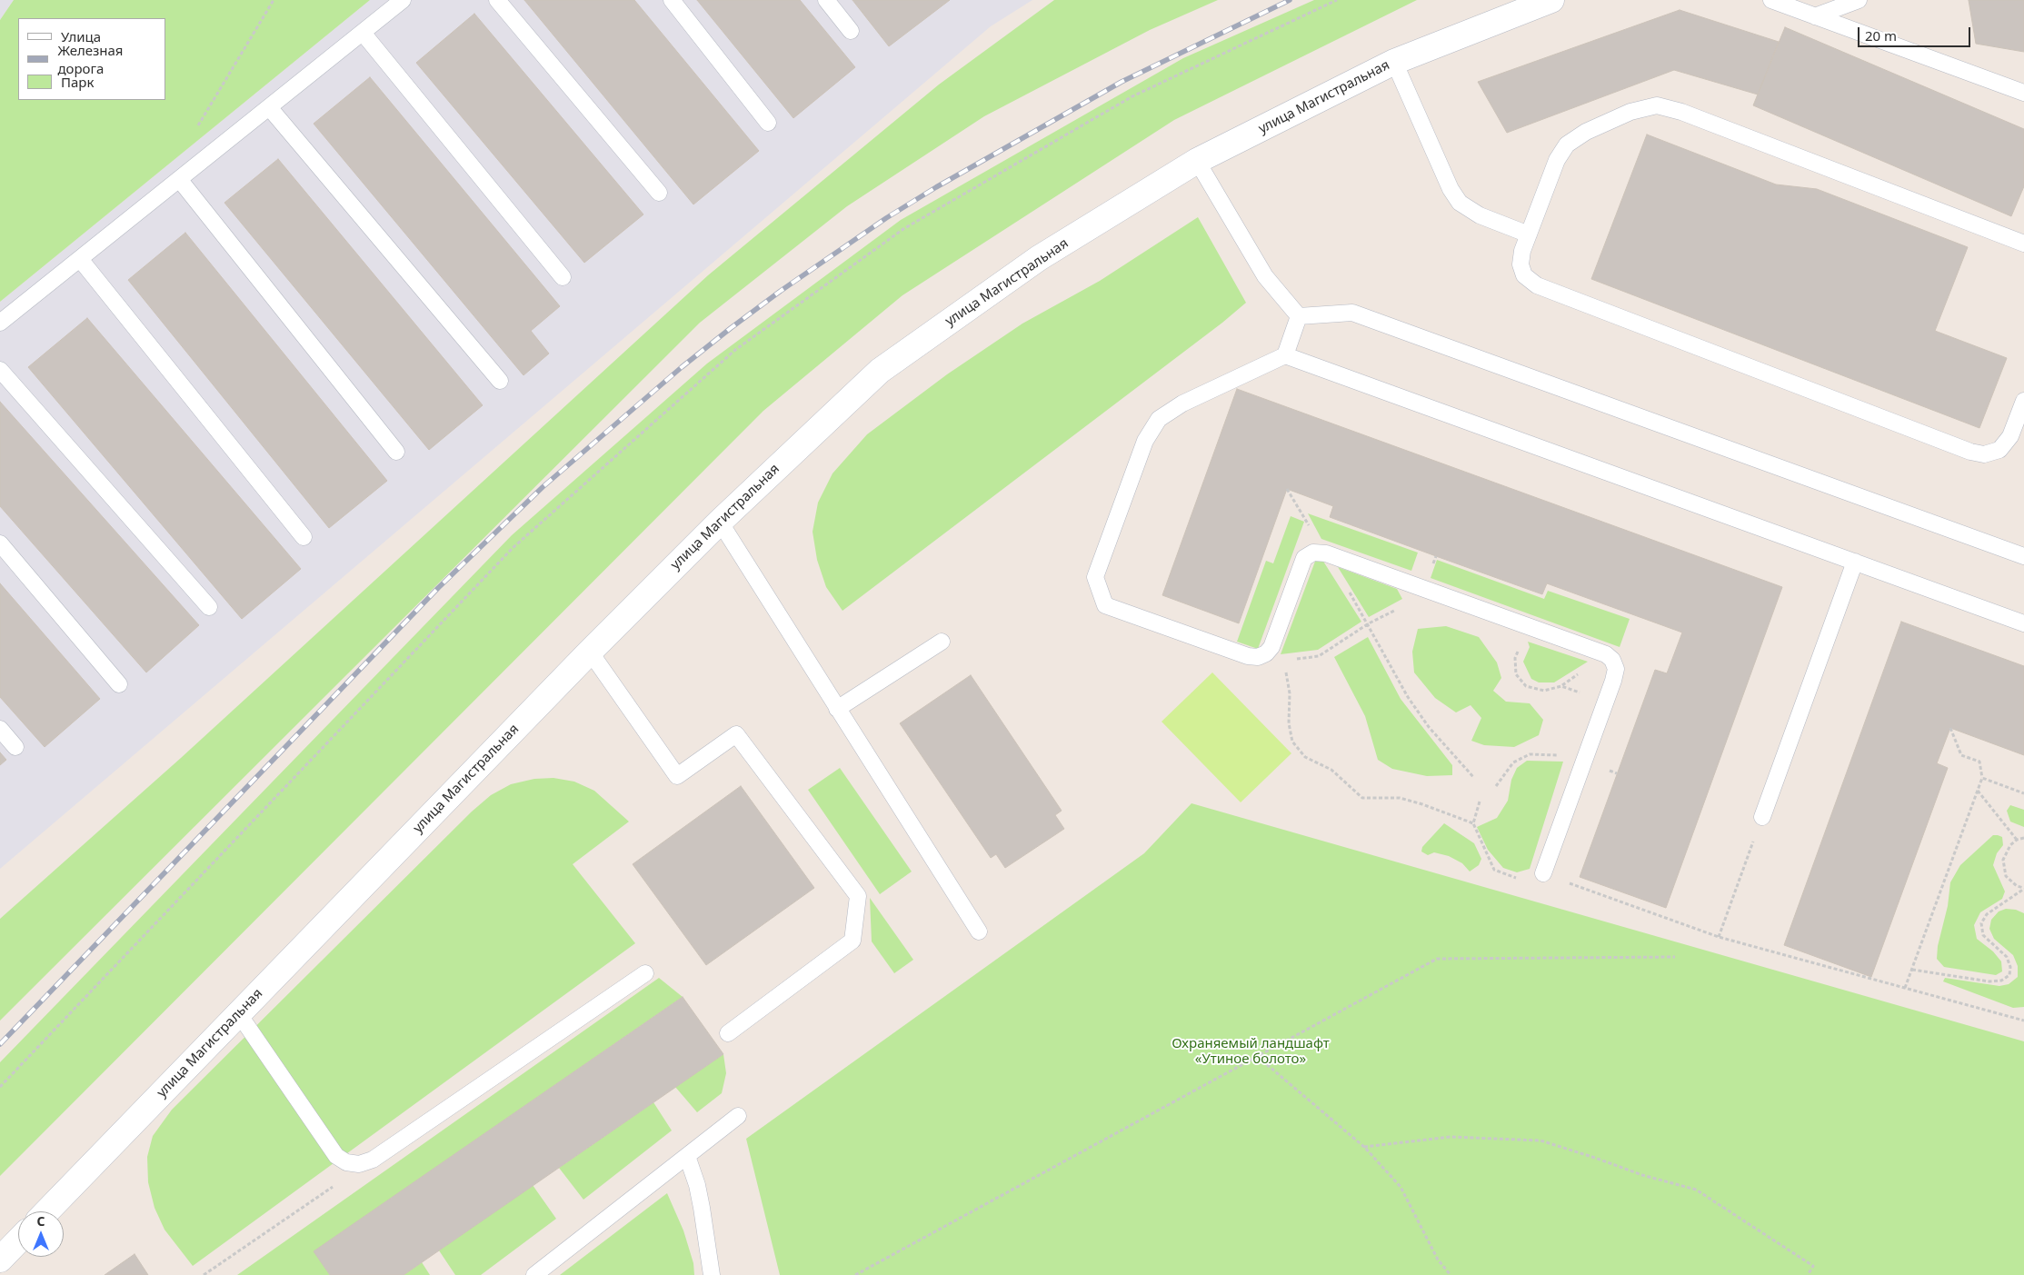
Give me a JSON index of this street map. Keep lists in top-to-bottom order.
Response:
{
  "streets": {
    "main road": ["улица Магистральная"]
  },
  "parks": ["Охраняемый ландшафт «Утиное болото»"],
  "legend": ["Улица", "Железная дорога", "Парк"],
  "scale_bar": "20 m",
  "north": "top"
}
